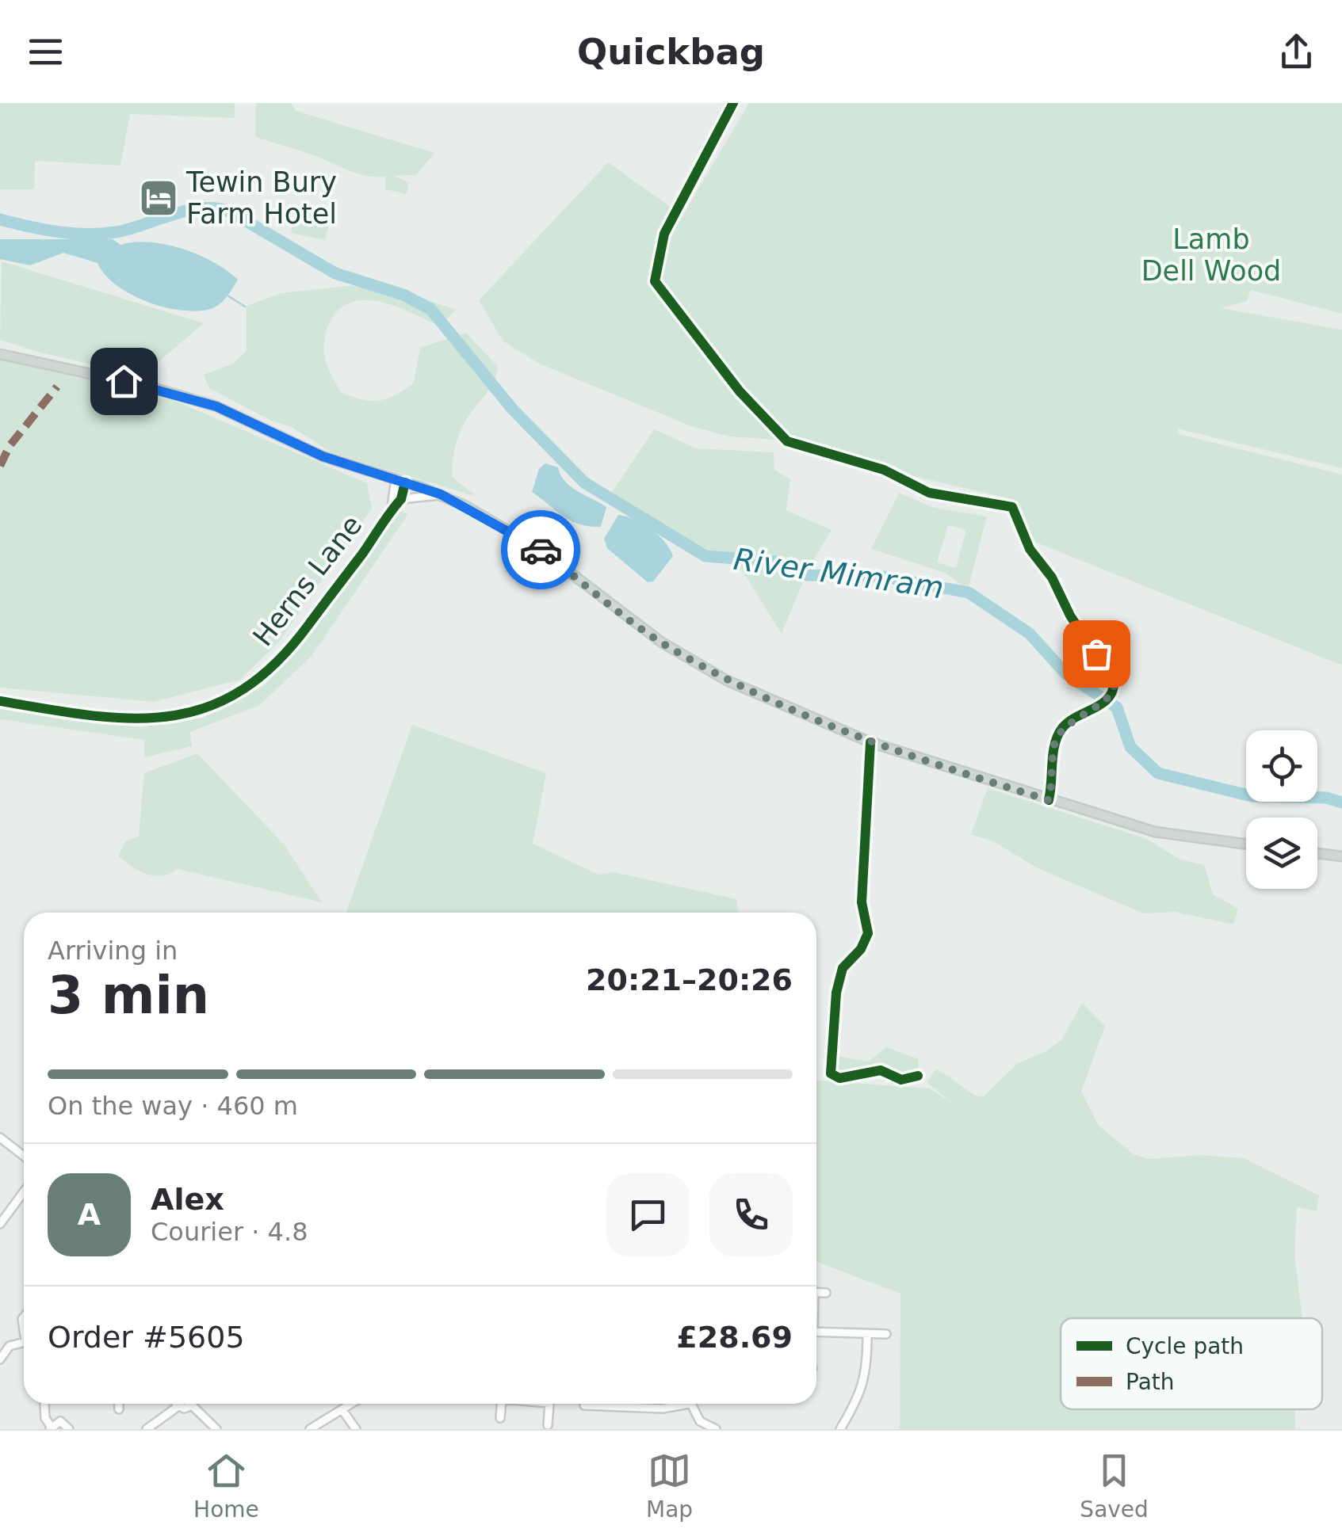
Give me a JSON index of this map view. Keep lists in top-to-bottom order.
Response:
{
  "streets": {
    "street": ["Herns Lane"]
  },
  "water": ["River Mimram"],
  "parks": ["Lamb Dell Wood"],
  "places": {
    "hotel": ["Tewin Bury Farm Hotel"]
  },
  "legend": ["Cycle path", "Path"],
  "page": {
    "header": "Quickbag",
    "heading": ["3 min", "Arriving in", "20:21–20:26"],
    "panel": [
      "Alex",
      "Courier · 4.8",
      "Order #5605",
      "£28.69"
    ],
    "bar": "On the way · 460 m",
    "round": "A",
    "tabs": ["Home", "Map", "Saved"]
  }
}
